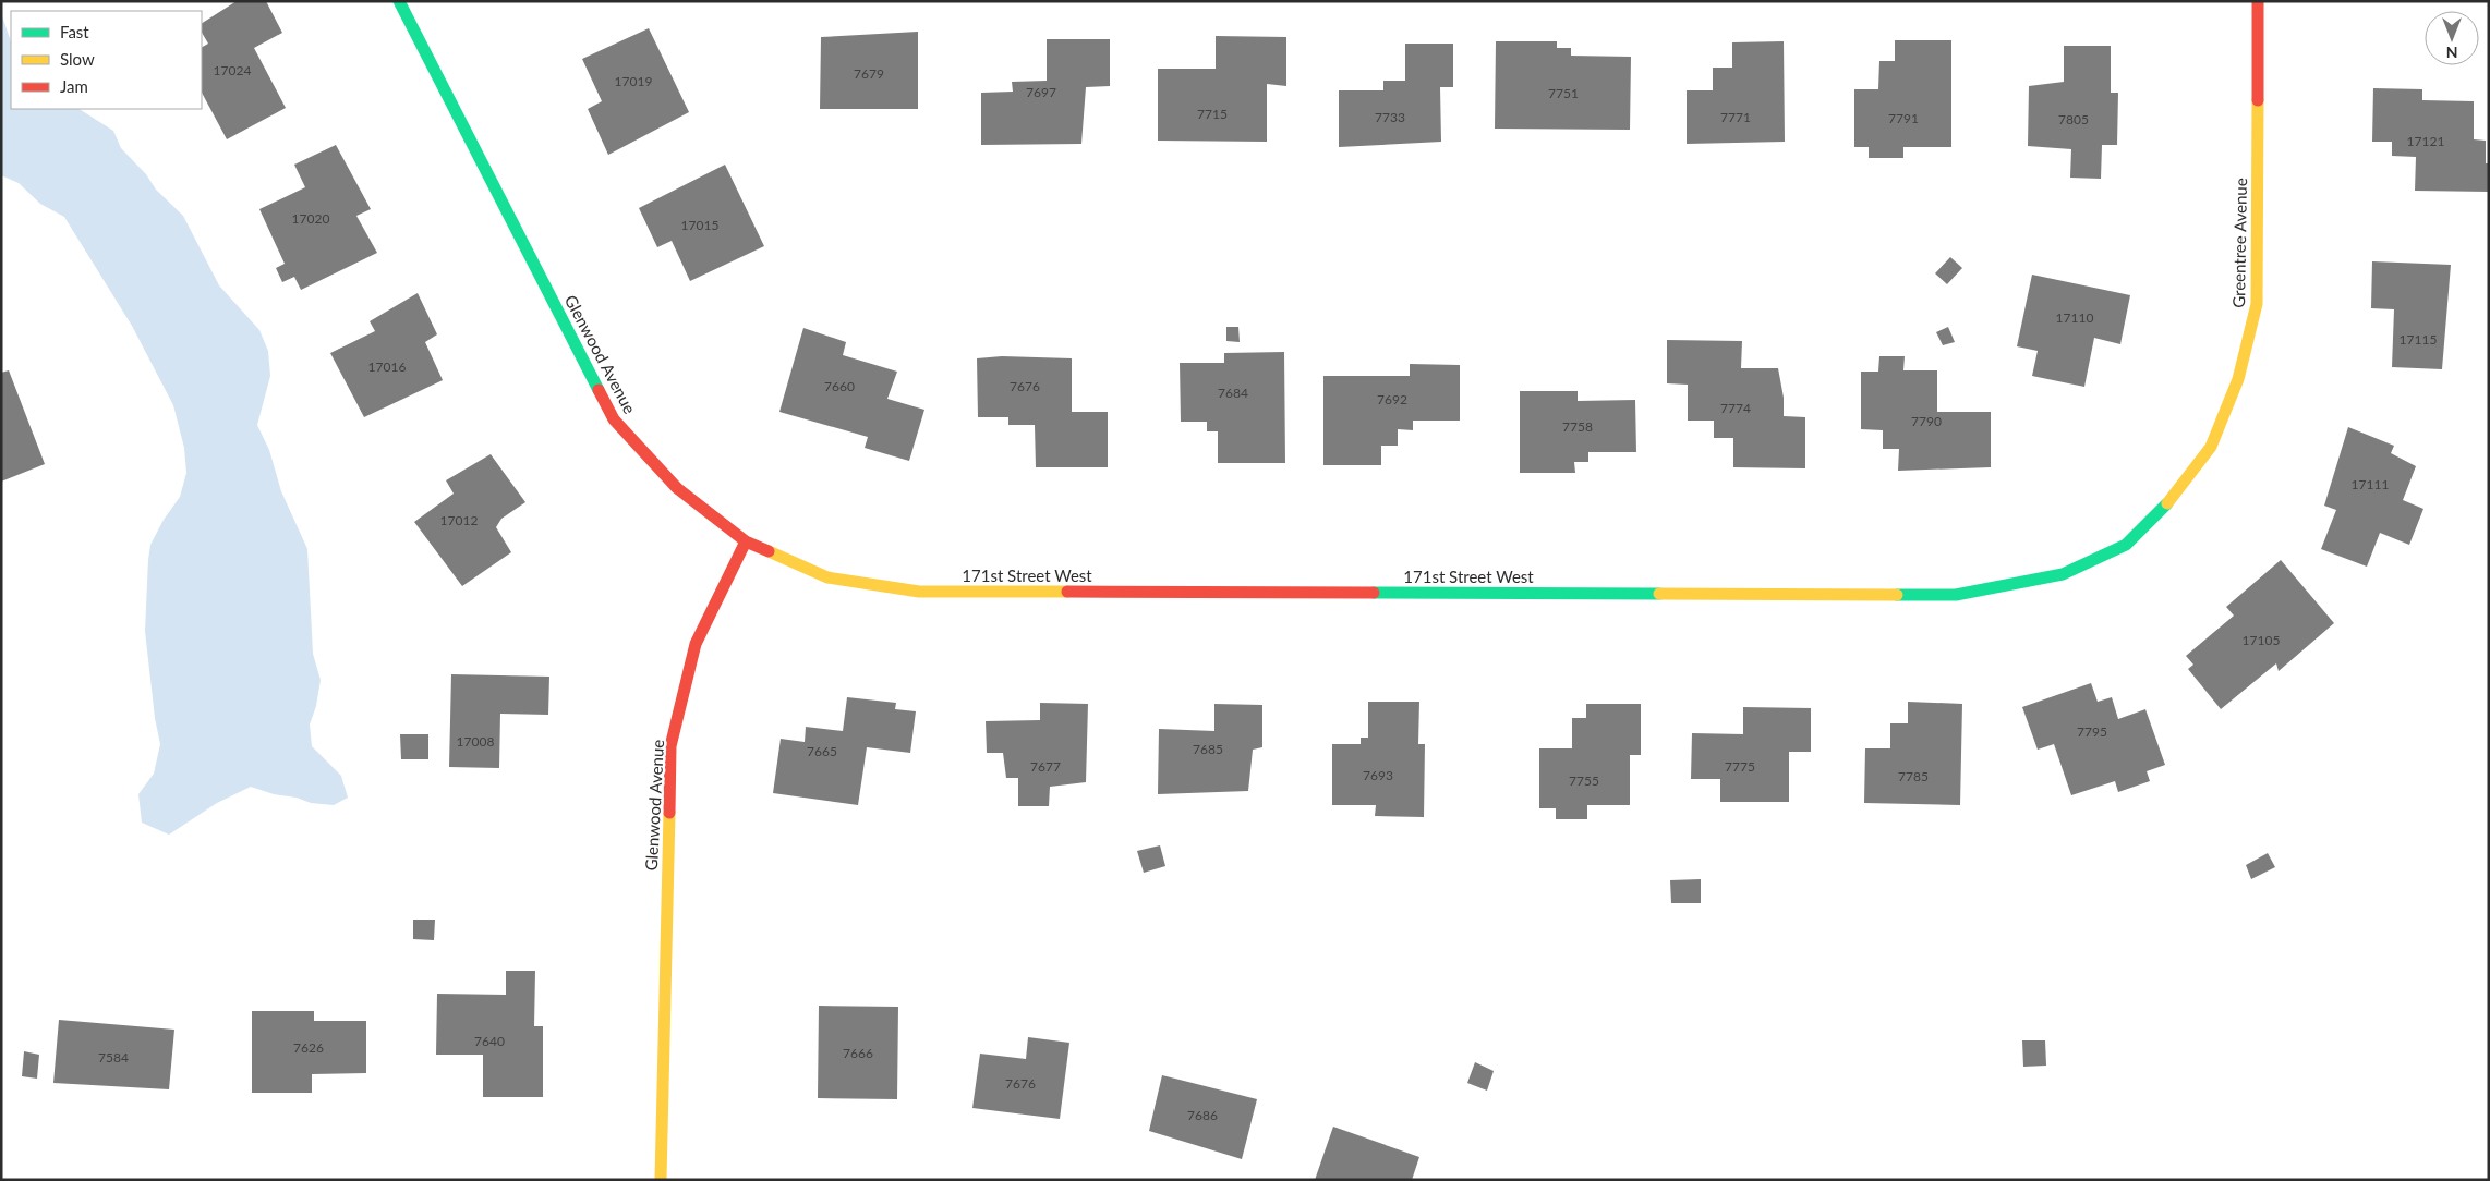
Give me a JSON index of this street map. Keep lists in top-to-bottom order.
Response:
{
  "streets": {
    "street": ["Greentree Avenue", "Glenwood Avenue", "171st Street West"]
  },
  "crossings": [
    ["Greentree Avenue", "171st Street West"],
    ["Glenwood Avenue", "171st Street West"]
  ],
  "house_numbers": [
    "17024",
    "7679",
    "17019",
    "7697",
    "7751",
    "7715",
    "7733",
    "7771",
    "7791",
    "7805",
    "17121",
    "17020",
    "17015",
    "17110",
    "17115",
    "17016",
    "7660",
    "7676",
    "7684",
    "7692",
    "7774",
    "7790",
    "7758",
    "17111",
    "17012",
    "17105",
    "7795",
    "17008",
    "7685",
    "7665",
    "7677",
    "7775",
    "7693",
    "7785",
    "7755",
    "7640",
    "7626",
    "7666",
    "7584",
    "7676",
    "7686"
  ],
  "legend": ["Fast", "Slow", "Jam"],
  "north": "bottom"
}
